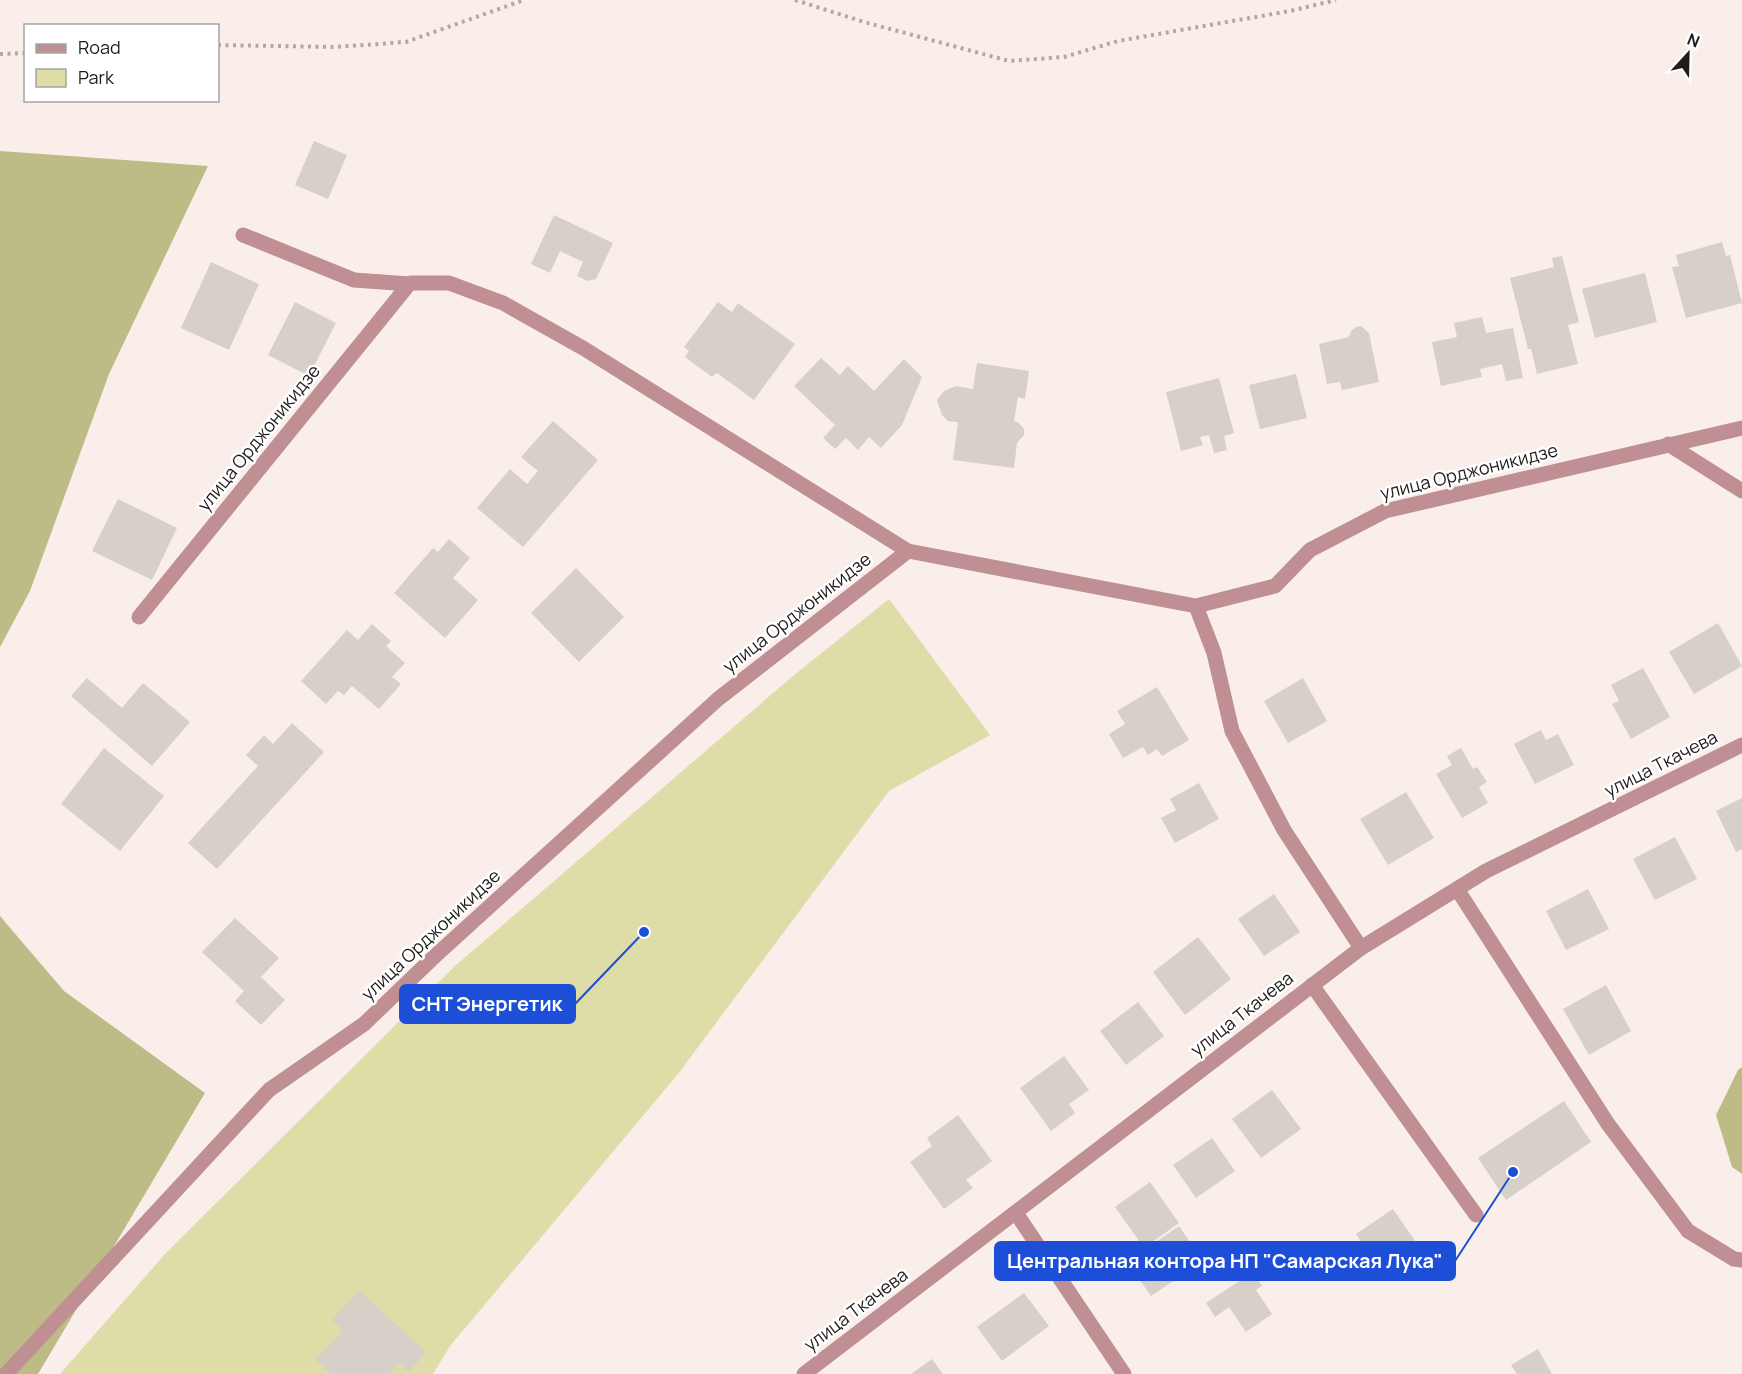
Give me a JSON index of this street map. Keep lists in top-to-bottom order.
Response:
{
  "streets": {
    "street": ["улица Орджоникидзе", "улица Ткачева"]
  },
  "places": ["СНТ Энергетик", "Центральная контора НП \"Самарская Лука\""],
  "legend": ["Road", "Park"],
  "north": "top"
}
